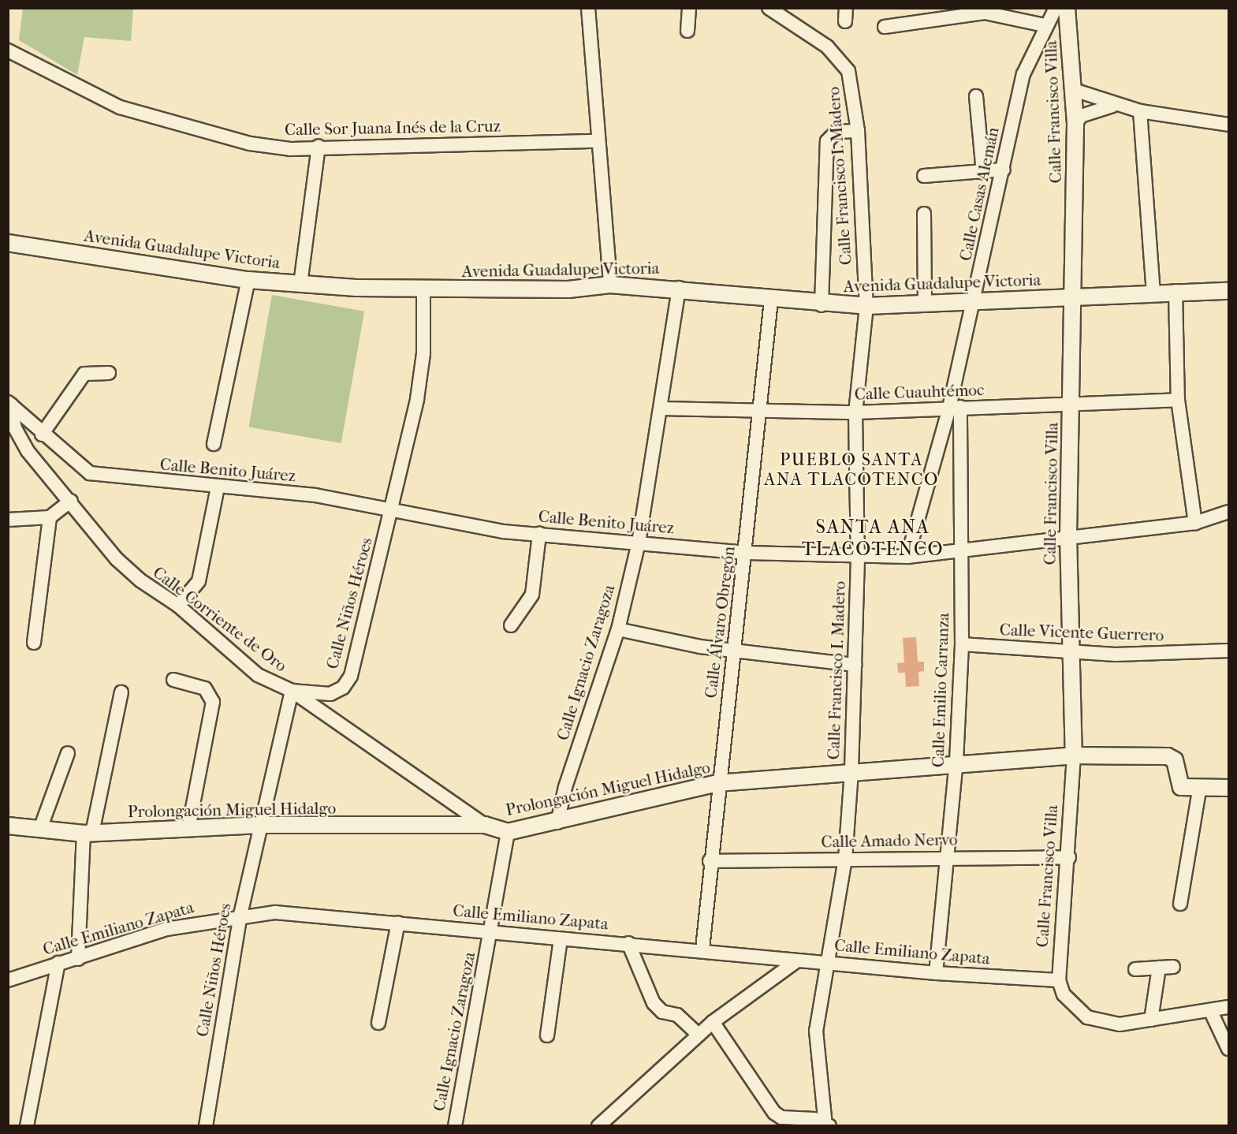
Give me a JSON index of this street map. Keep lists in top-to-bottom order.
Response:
{
  "streets": {
    "street": [
      "Calle Francisco Villa",
      "Calle Sor Juana Inés de la Cruz",
      "Calle Francisco I. Madero",
      "Calle Casas Alemán",
      "Avenida Guadalupe Victoria",
      "Calle Cuauhtémoc",
      "Calle Benito Juárez",
      "Calle Niños Héroes",
      "Calle Corriente de Oro",
      "Calle Álvaro Obregón",
      "Calle Vicente Guerrero",
      "Calle Ignacio Zaragoza",
      "Calle Emilio Carranza",
      "Prolongación Miguel Hidalgo",
      "Calle Amado Nervo",
      "Calle Emiliano Zapata"
    ]
  },
  "crossings": [
    ["Calle Francisco Villa", "Avenida Guadalupe Victoria"],
    ["Calle Francisco Villa", "Calle Cuauhtémoc"],
    ["Calle Francisco Villa", "Calle Benito Juárez"],
    ["Calle Francisco Villa", "Calle Vicente Guerrero"],
    ["Calle Francisco Villa", "Prolongación Miguel Hidalgo"],
    ["Calle Francisco Villa", "Calle Amado Nervo"],
    ["Calle Francisco Villa", "Calle Emiliano Zapata"],
    ["Calle Francisco I. Madero", "Avenida Guadalupe Victoria"],
    ["Calle Francisco I. Madero", "Calle Cuauhtémoc"],
    ["Calle Francisco I. Madero", "Calle Benito Juárez"],
    ["Calle Francisco I. Madero", "Prolongación Miguel Hidalgo"],
    ["Calle Francisco I. Madero", "Calle Amado Nervo"],
    ["Calle Francisco I. Madero", "Calle Emiliano Zapata"],
    ["Calle Casas Alemán", "Avenida Guadalupe Victoria"],
    ["Calle Casas Alemán", "Calle Cuauhtémoc"],
    ["Calle Casas Alemán", "Calle Benito Juárez"],
    ["Calle Casas Alemán", "Calle Emilio Carranza"],
    ["Avenida Guadalupe Victoria", "Calle Niños Héroes"],
    ["Avenida Guadalupe Victoria", "Calle Álvaro Obregón"],
    ["Avenida Guadalupe Victoria", "Calle Ignacio Zaragoza"],
    ["Calle Cuauhtémoc", "Calle Álvaro Obregón"],
    ["Calle Cuauhtémoc", "Calle Ignacio Zaragoza"],
    ["Calle Cuauhtémoc", "Calle Emilio Carranza"],
    ["Calle Benito Juárez", "Calle Niños Héroes"],
    ["Calle Benito Juárez", "Calle Corriente de Oro"],
    ["Calle Benito Juárez", "Calle Álvaro Obregón"],
    ["Calle Benito Juárez", "Calle Ignacio Zaragoza"],
    ["Calle Benito Juárez", "Calle Emilio Carranza"],
    ["Calle Niños Héroes", "Calle Corriente de Oro"],
    ["Calle Niños Héroes", "Prolongación Miguel Hidalgo"],
    ["Calle Niños Héroes", "Calle Emiliano Zapata"],
    ["Calle Corriente de Oro", "Prolongación Miguel Hidalgo"],
    ["Calle Álvaro Obregón", "Prolongación Miguel Hidalgo"],
    ["Calle Álvaro Obregón", "Calle Amado Nervo"],
    ["Calle Álvaro Obregón", "Calle Emiliano Zapata"],
    ["Calle Vicente Guerrero", "Calle Emilio Carranza"],
    ["Calle Ignacio Zaragoza", "Prolongación Miguel Hidalgo"],
    ["Calle Ignacio Zaragoza", "Calle Emiliano Zapata"],
    ["Calle Emilio Carranza", "Prolongación Miguel Hidalgo"],
    ["Calle Emilio Carranza", "Calle Amado Nervo"],
    ["Calle Emilio Carranza", "Calle Emiliano Zapata"]
  ],
  "districts": ["PUEBLO SANTA ANA TLACOTENCO", "SANTA ANA TLACOTENCO"]
}
